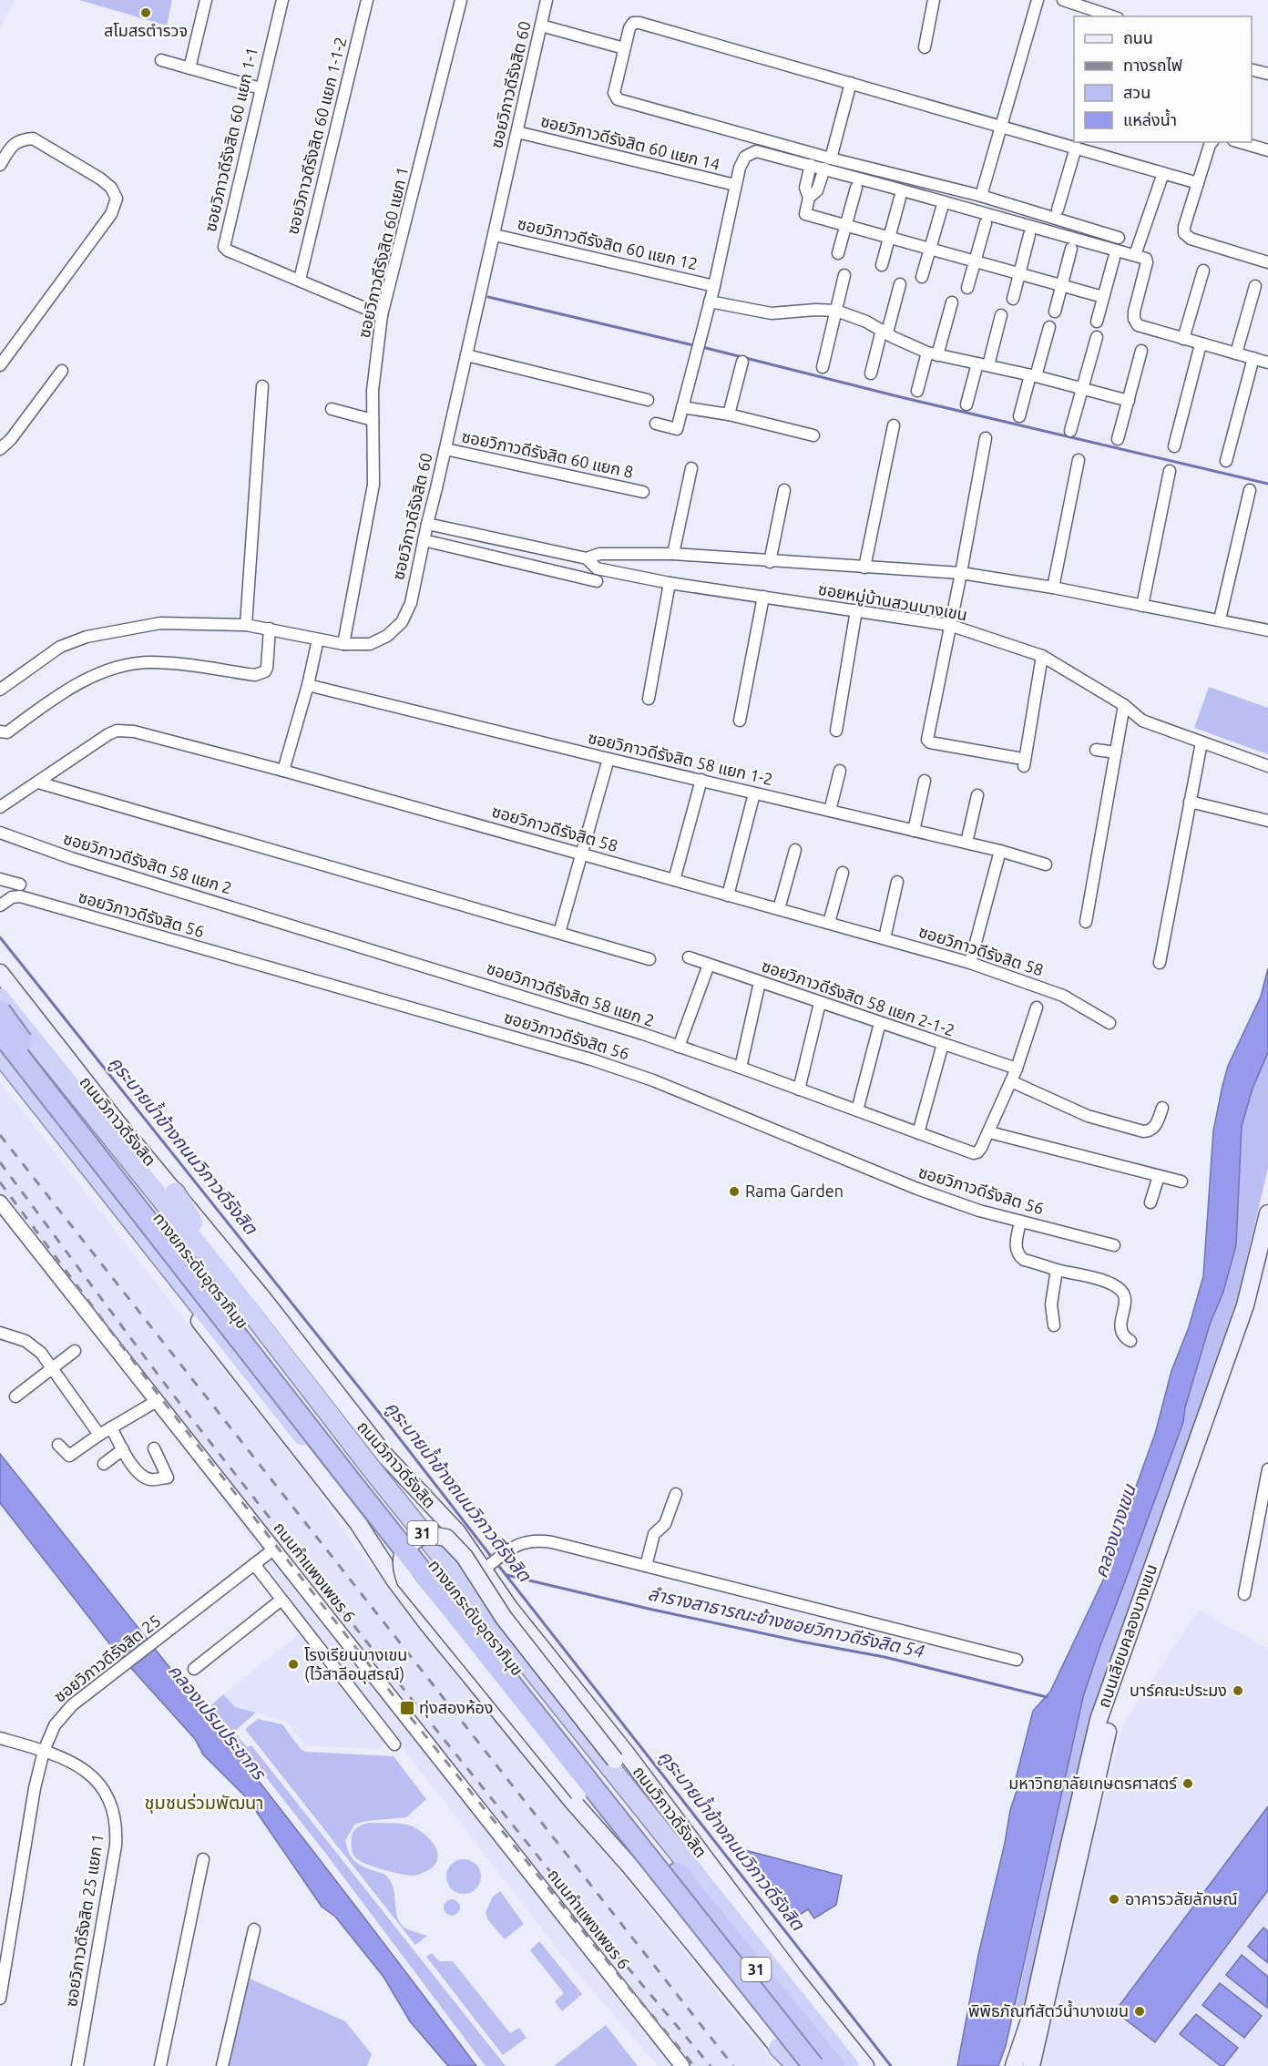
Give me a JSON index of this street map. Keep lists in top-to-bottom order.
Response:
{
  "streets": {
    "highway": ["ถนนวิภาวดีรังสิต", "ทางยกระดับอุตราภิมุข", "31"],
    "main road": ["ถนนเลียบคลองบางเขน"],
    "street": [
      "ซอยวิภาวดีรังสิต 60",
      "ซอยวิภาวดีรังสิต 60 แยก 1-1-2",
      "ซอยวิภาวดีรังสิต 60 แยก 1-1",
      "ซอยวิภาวดีรังสิต 60 แยก 14",
      "ซอยวิภาวดีรังสิต 60 แยก 12",
      "ซอยวิภาวดีรังสิต 60 แยก 1",
      "ซอยวิภาวดีรังสิต 60 แยก 8",
      "ซอยหมู่บ้านสวนบางเขน",
      "ซอยวิภาวดีรังสิต 58 แยก 1-2",
      "ซอยวิภาวดีรังสิต 58",
      "ซอยวิภาวดีรังสิต 58 แยก 2",
      "ซอยวิภาวดีรังสิต 56",
      "ซอยวิภาวดีรังสิต 58 แยก 2-1-2",
      "ถนนกำแพงเพชร 6",
      "ซอยวิภาวดีรังสิต 25",
      "ซอยวิภาวดีรังสิต 25 แยก 1"
    ]
  },
  "crossings": [
    ["ซอยวิภาวดีรังสิต 60", "ซอยวิภาวดีรังสิต 60 แยก 14"],
    ["ซอยวิภาวดีรังสิต 60", "ซอยวิภาวดีรังสิต 60 แยก 12"],
    ["ซอยวิภาวดีรังสิต 60", "ซอยวิภาวดีรังสิต 60 แยก 1"],
    ["ซอยวิภาวดีรังสิต 60", "ซอยวิภาวดีรังสิต 60 แยก 8"],
    ["ซอยวิภาวดีรังสิต 60", "ซอยหมู่บ้านสวนบางเขน"],
    ["ซอยวิภาวดีรังสิต 60 แยก 1-1-2", "ซอยวิภาวดีรังสิต 60 แยก 1-1"],
    ["ซอยวิภาวดีรังสิต 60 แยก 1-1", "ซอยวิภาวดีรังสิต 60 แยก 1"],
    ["ซอยวิภาวดีรังสิต 58 แยก 2", "ซอยวิภาวดีรังสิต 58 แยก 2-1-2"],
    ["ถนนกำแพงเพชร 6", "ซอยวิภาวดีรังสิต 25"],
    ["ซอยวิภาวดีรังสิต 25", "ซอยวิภาวดีรังสิต 25 แยก 1"]
  ],
  "districts": ["ชุมชนร่วมพัฒนา"],
  "water": [
    "คูระบายน้ำข้างถนนวิภาวดีรังสิต",
    "คลองบางเขน",
    "ลำรางสาธารณะข้างซอยวิภาวดีรังสิต 54",
    "คลองเปรมประชากร"
  ],
  "places": {
    "other": [
      "สโมสรตำรวจ",
      "Rama Garden",
      "โรงเรียนบางเขน (ไว้สาลีอนุสรณ์)",
      "บาร์คณะประมง",
      "มหาวิทยาลัยเกษตรศาสตร์",
      "อาคารวลัยลักษณ์",
      "พิพิธภัณฑ์สัตว์น้ำบางเขน"
    ],
    "transit": ["ทุ่งสองห้อง"]
  },
  "legend": [
    "ถนน",
    "ทางรถไฟ",
    "สวน",
    "แหล่งน้ำ"
  ]
}
